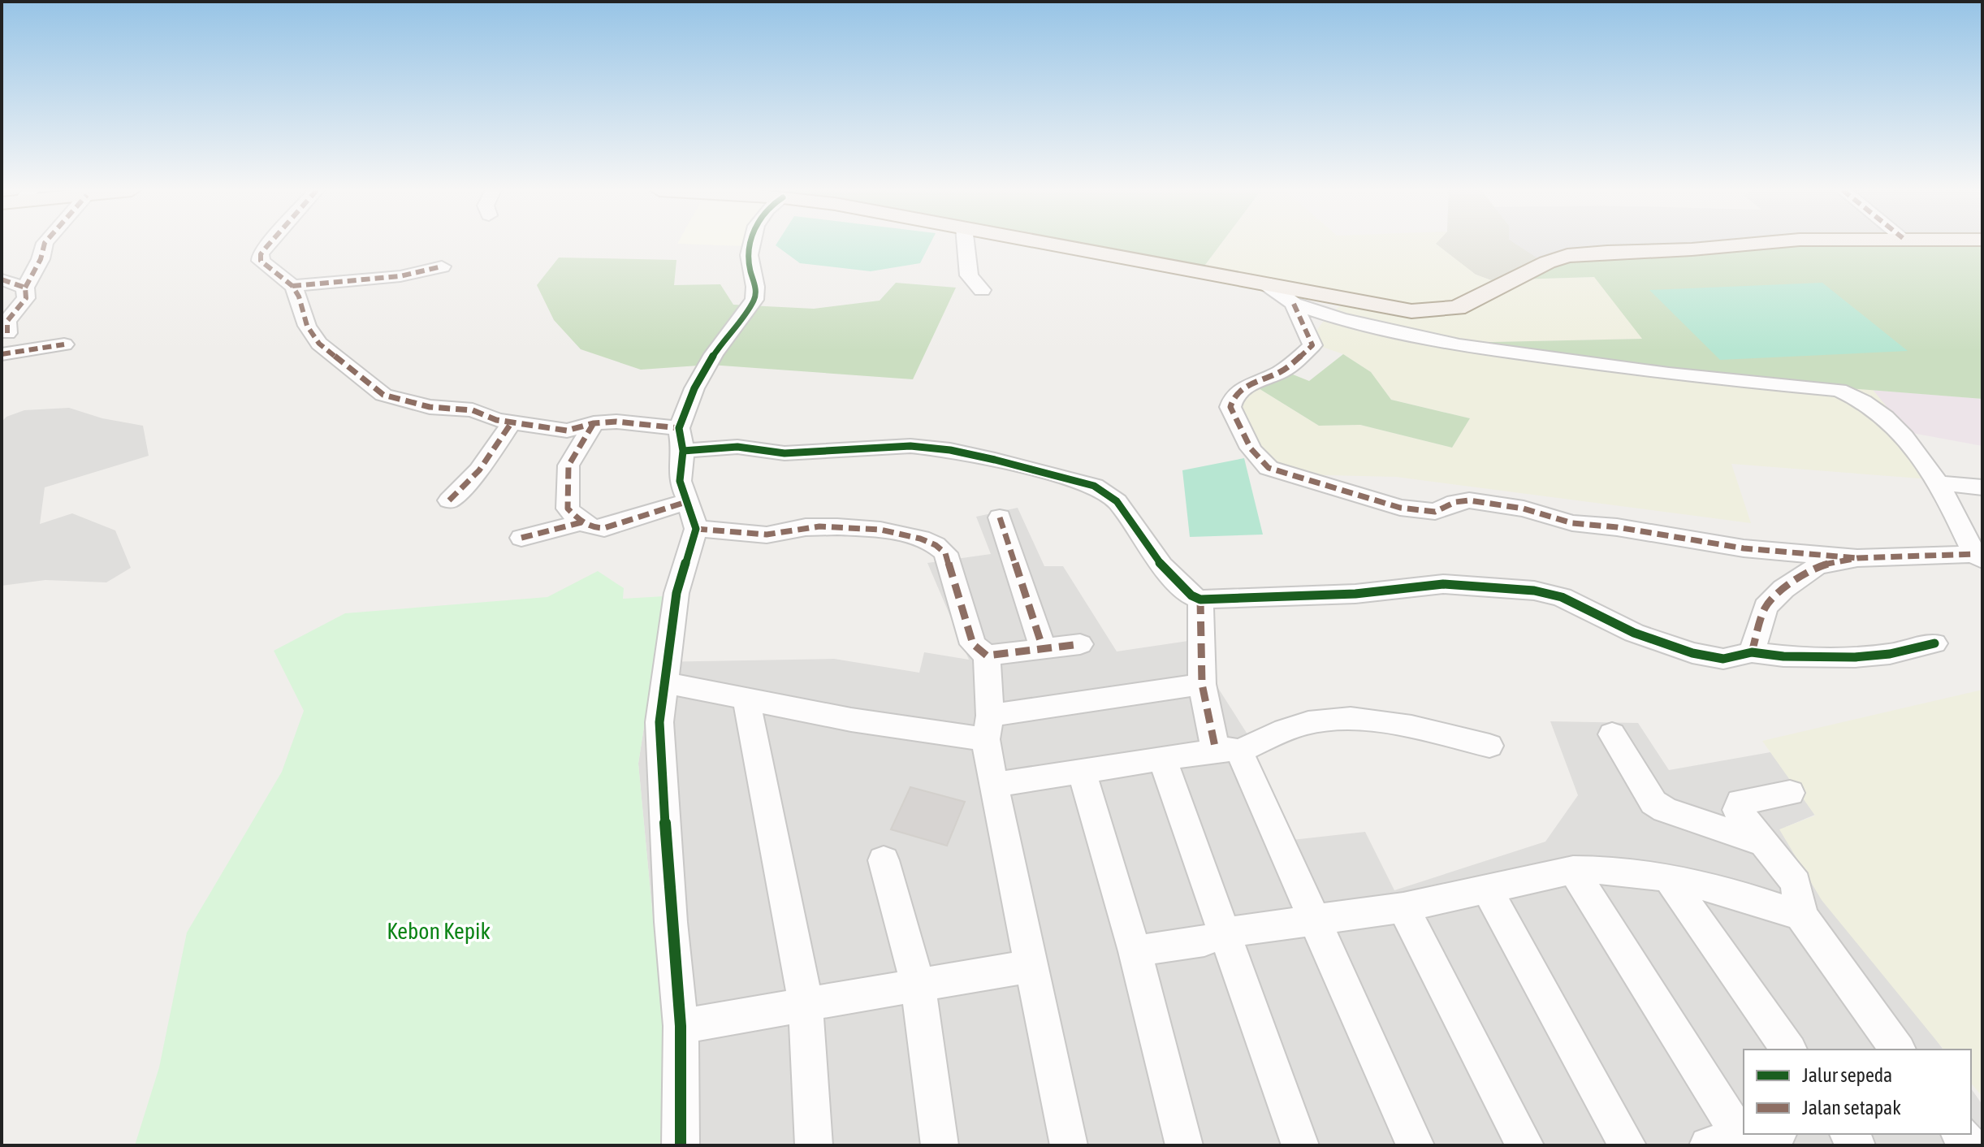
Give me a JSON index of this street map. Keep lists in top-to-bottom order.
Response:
{
  "parks": ["Kebon Kepik"],
  "legend": ["Jalur sepeda", "Jalan setapak"]
}
